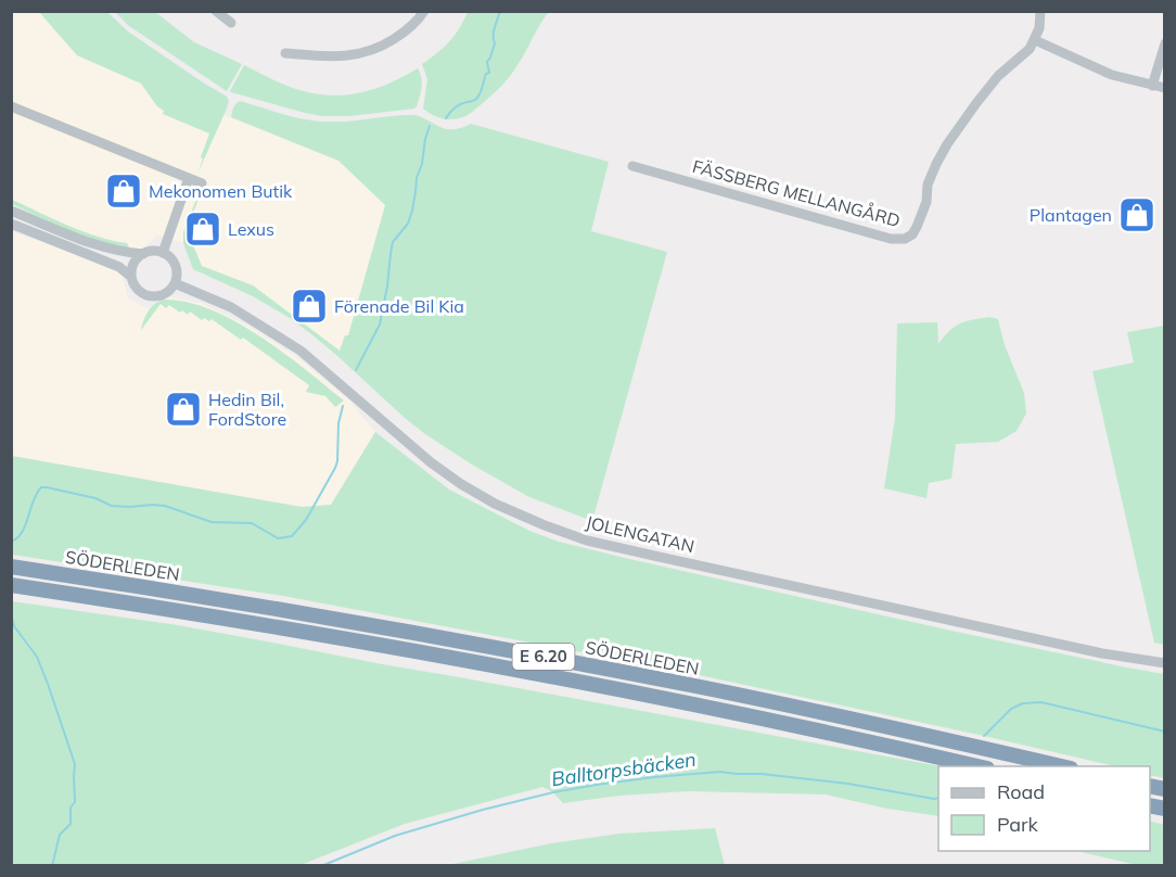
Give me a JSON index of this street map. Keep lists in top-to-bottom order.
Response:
{
  "streets": {
    "highway": ["SÖDERLEDEN", "E 6.20"],
    "street": ["FÄSSBERG MELLANGÅRD", "JOLENGATAN"]
  },
  "water": ["Balltorpsbäcken"],
  "places": {
    "shop": [
      "Mekonomen Butik",
      "Plantagen",
      "Lexus",
      "Förenade Bil Kia",
      "Hedin Bil, FordStore"
    ]
  },
  "legend": ["Road", "Park"]
}
